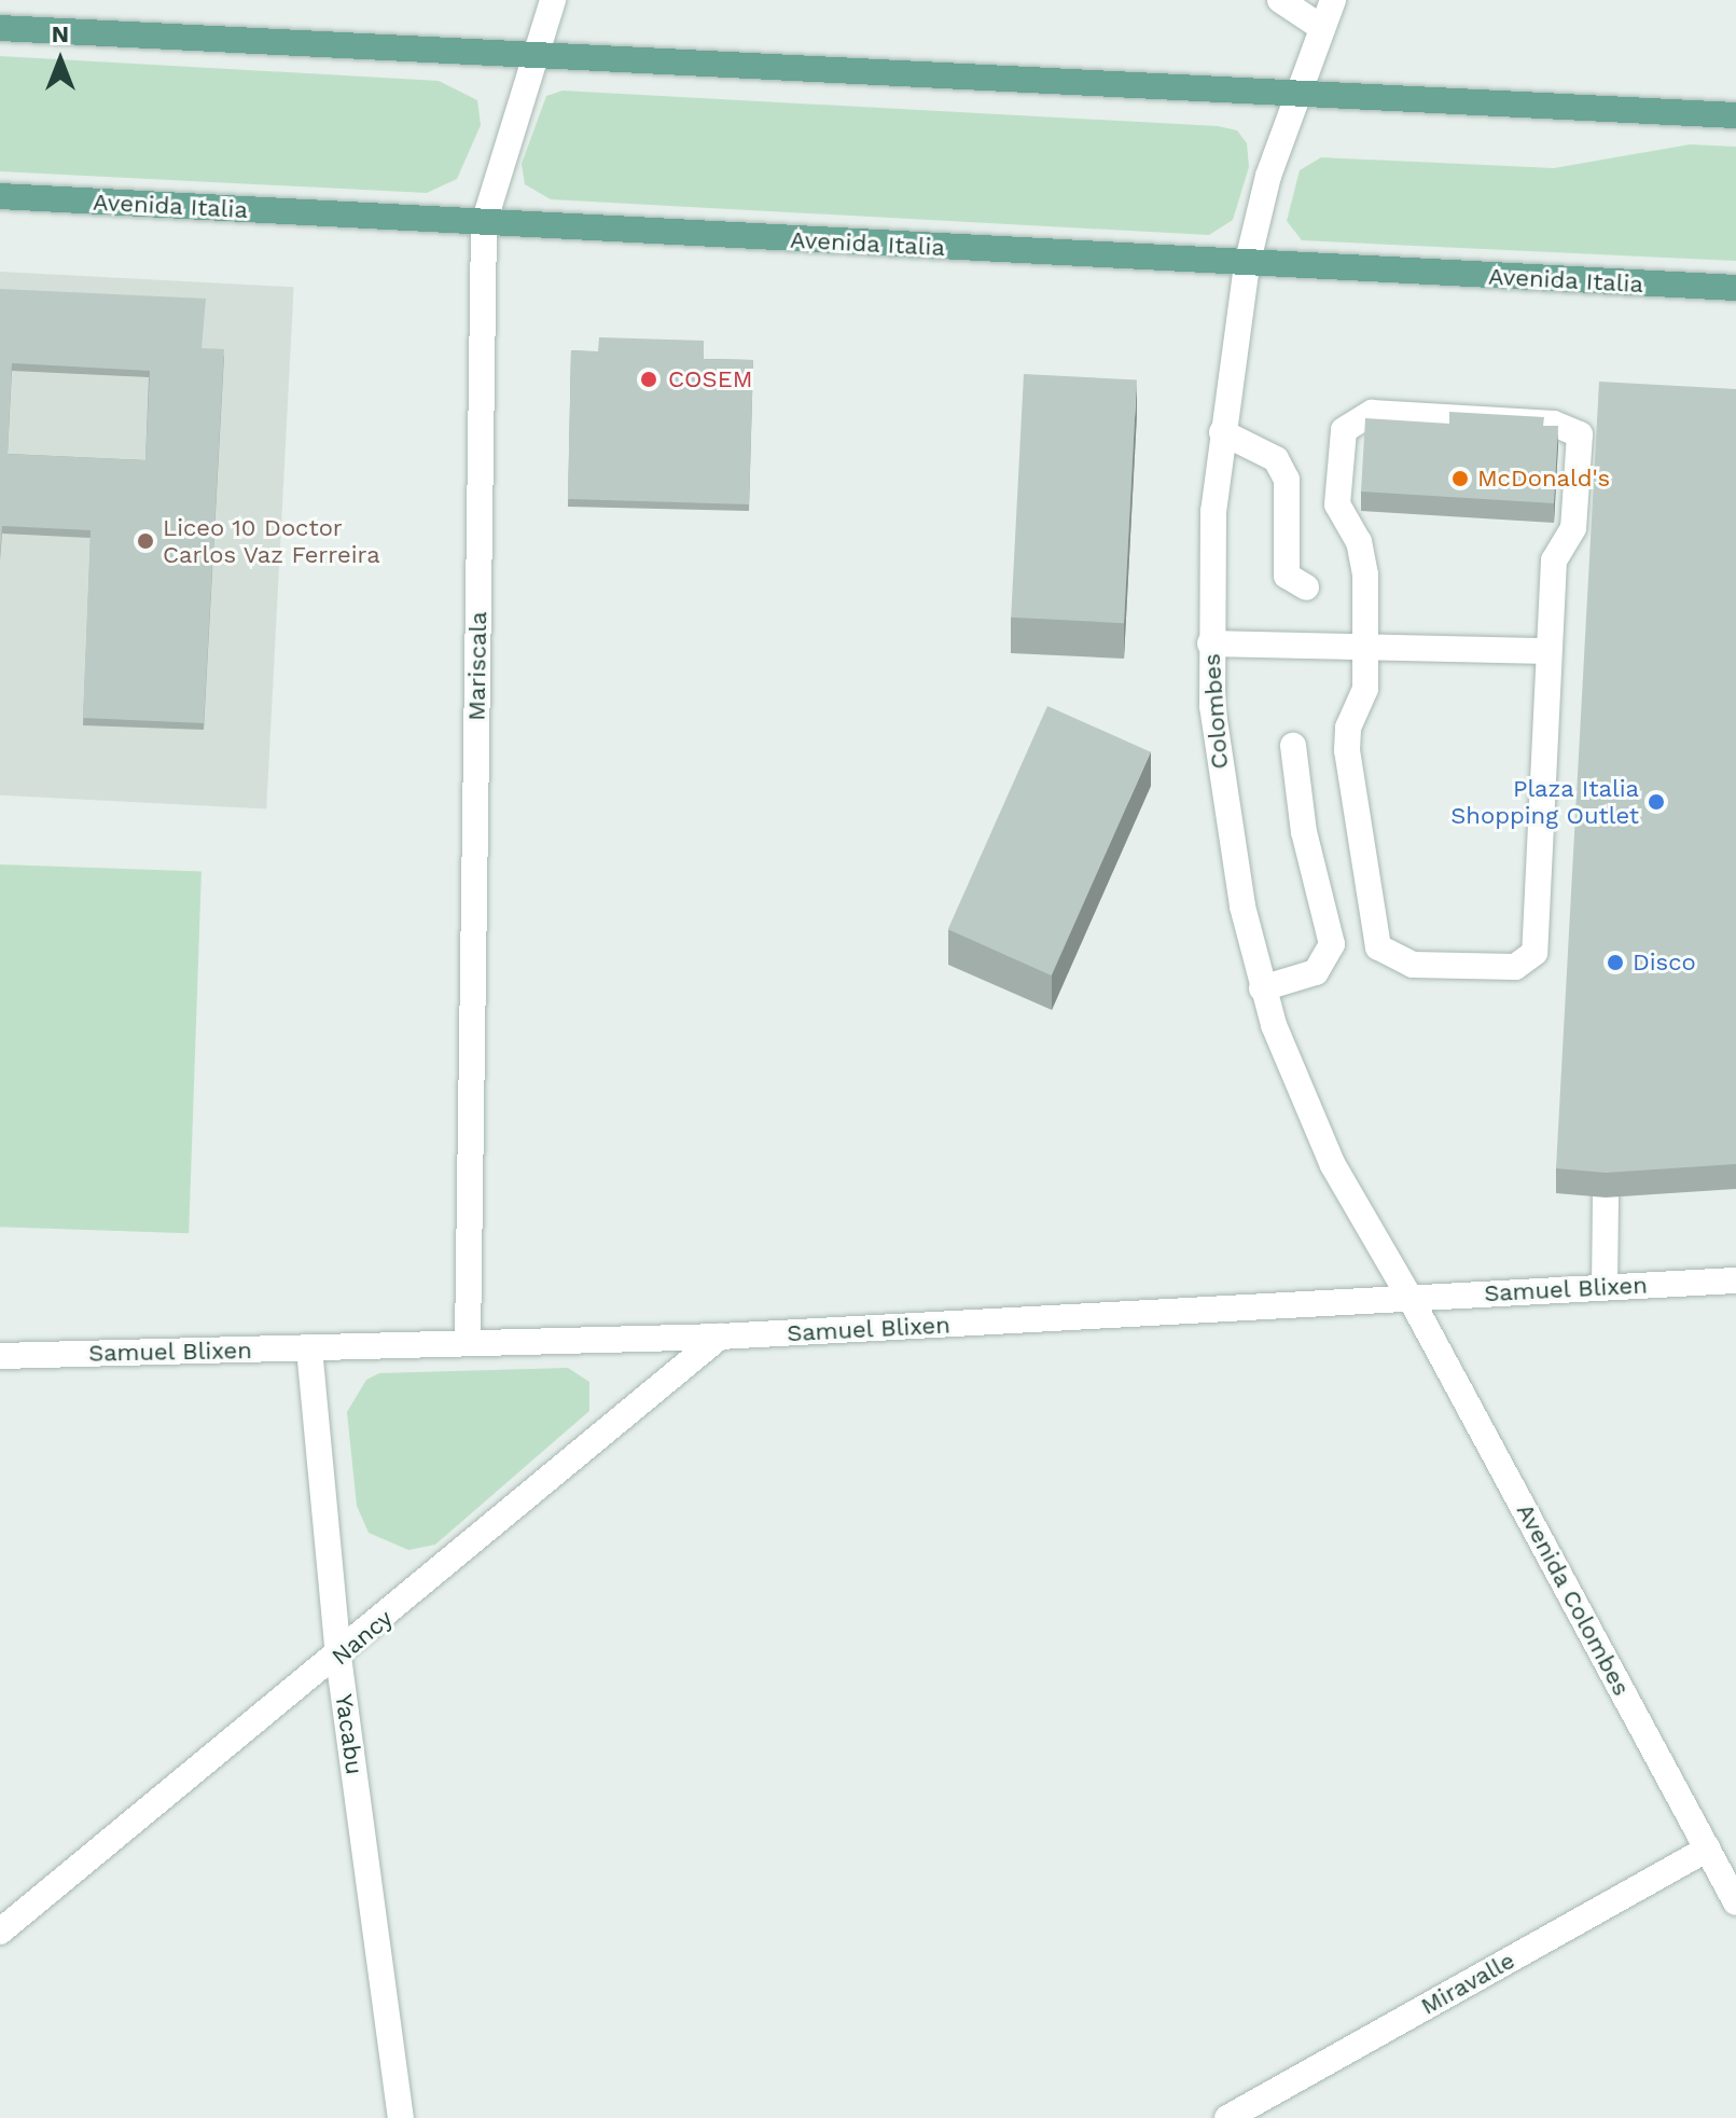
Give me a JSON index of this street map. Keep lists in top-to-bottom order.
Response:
{
  "streets": {
    "main road": ["Avenida Italia"],
    "street": [
      "Mariscala",
      "Colombes",
      "Samuel Blixen",
      "Avenida Colombes",
      "Nancy",
      "Yacabu",
      "Miravalle"
    ]
  },
  "crossings": [
    ["Avenida Italia", "Mariscala"],
    ["Avenida Italia", "Colombes"],
    ["Mariscala", "Samuel Blixen"],
    ["Colombes", "Samuel Blixen"],
    ["Colombes", "Avenida Colombes"],
    ["Samuel Blixen", "Avenida Colombes"],
    ["Samuel Blixen", "Nancy"],
    ["Samuel Blixen", "Yacabu"],
    ["Avenida Colombes", "Miravalle"],
    ["Nancy", "Yacabu"]
  ],
  "places": [
    "COSEM",
    "McDonald's",
    "Liceo 10 Doctor Carlos Vaz Ferreira",
    "Plaza Italia Shopping Outlet",
    "Disco"
  ],
  "north": "top"
}
